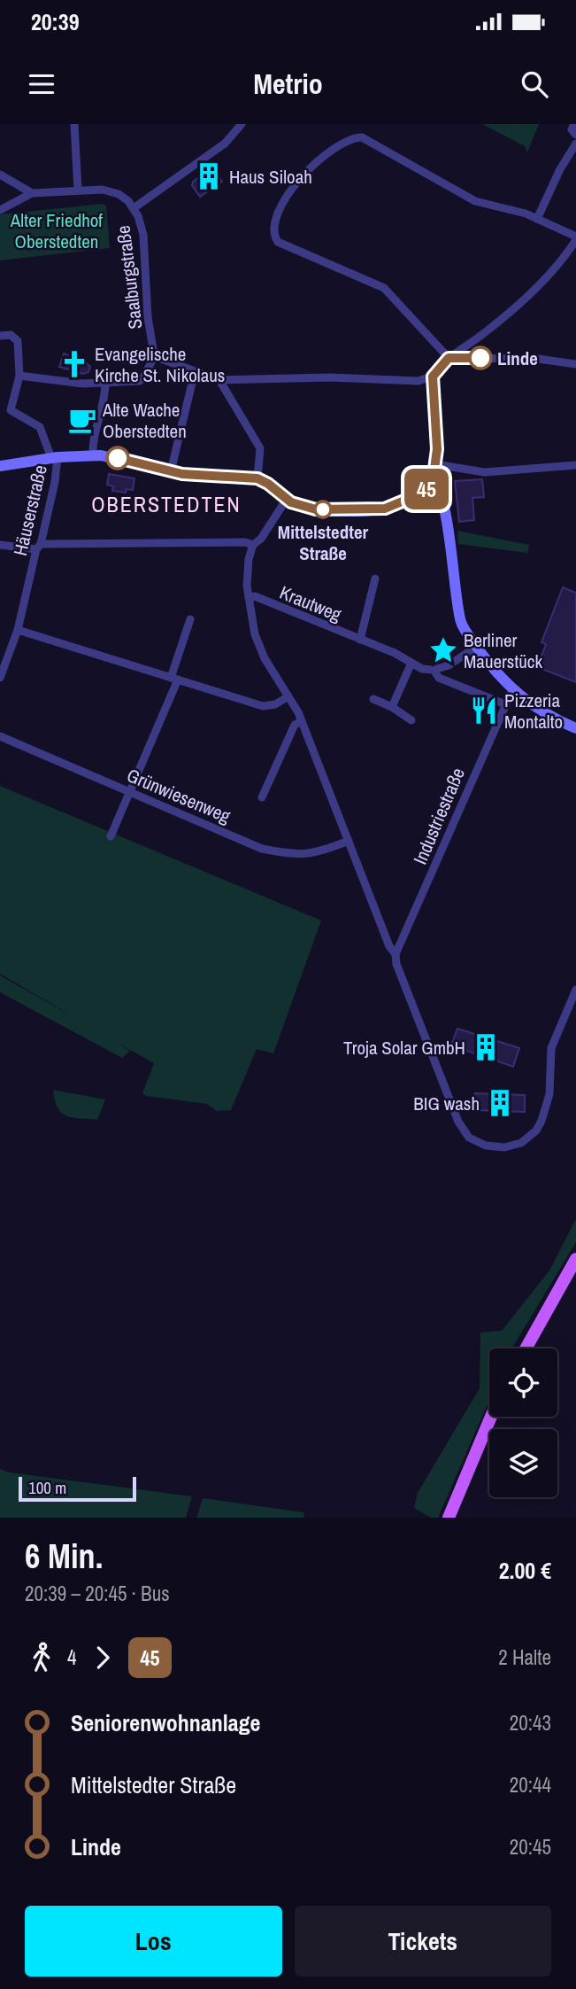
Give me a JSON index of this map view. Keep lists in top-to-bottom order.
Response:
{
  "streets": {
    "street": [
      "Saalburgstraße",
      "Häuserstraße",
      "Krautweg",
      "Grünwiesenweg",
      "Industriestraße"
    ]
  },
  "crossings": [
    ["Krautweg", "Industriestraße"]
  ],
  "districts": ["OBERSTEDTEN"],
  "parks": ["Alter Friedhof Oberstedten"],
  "places": {
    "building": ["Haus Siloah", "Troja Solar GmbH", "BIG wash"],
    "other": ["Linde", "Mittelstedter Straße"],
    "church": ["Evangelische Kirche St. Nikolaus"],
    "cafe": ["Alte Wache Oberstedten"],
    "place": ["Berliner Mauerstück"],
    "restaurant": ["Pizzeria Montalto"]
  },
  "lines": ["bus line 45"],
  "scale_bar": "100 m",
  "page": {
    "status": "20:39",
    "header": "Metrio",
    "on_map": "45",
    "scale": "100 m",
    "heading": ["6 Min.", "20:39 – 20:45 · Bus", "2.00 €"],
    "legs": ["4", "45", "2 Halte"],
    "list": [
      {
        "name": "Seniorenwohnanlage",
        "value": "20:43"
      },
      {
        "name": "Mittelstedter Straße",
        "value": "20:44"
      },
      {
        "name": "Linde",
        "value": "20:45"
      }
    ],
    "buttons": ["Los", "Tickets"]
  }
}
